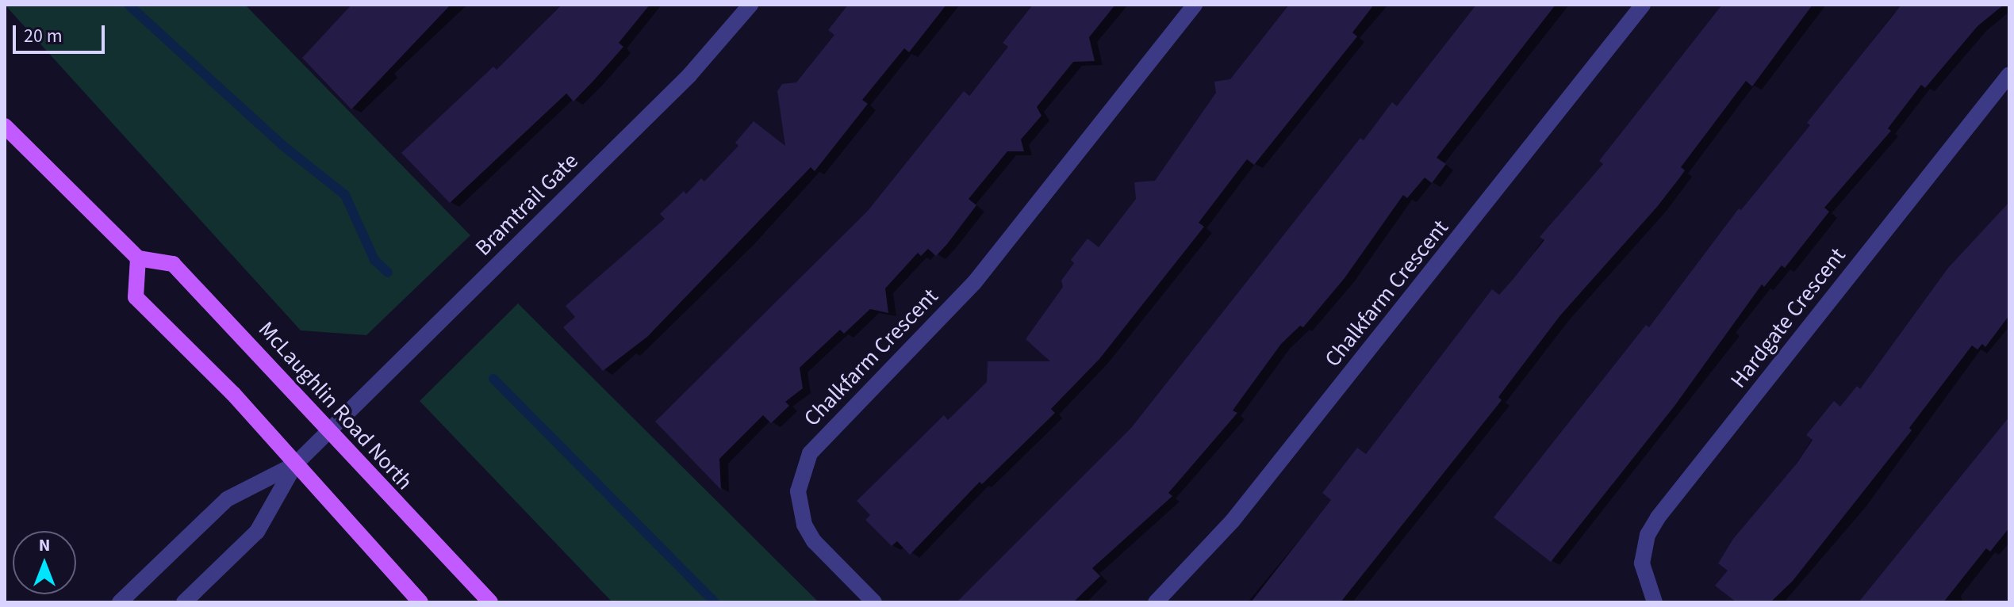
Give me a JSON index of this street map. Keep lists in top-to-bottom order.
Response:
{
  "streets": {
    "main road": ["McLaughlin Road North"],
    "street": ["Bramtrail Gate", "Chalkfarm Crescent", "Hardgate Crescent"]
  },
  "crossings": [
    ["Bramtrail Gate", "McLaughlin Road North"]
  ],
  "scale_bar": "20 m",
  "north": "top"
}
